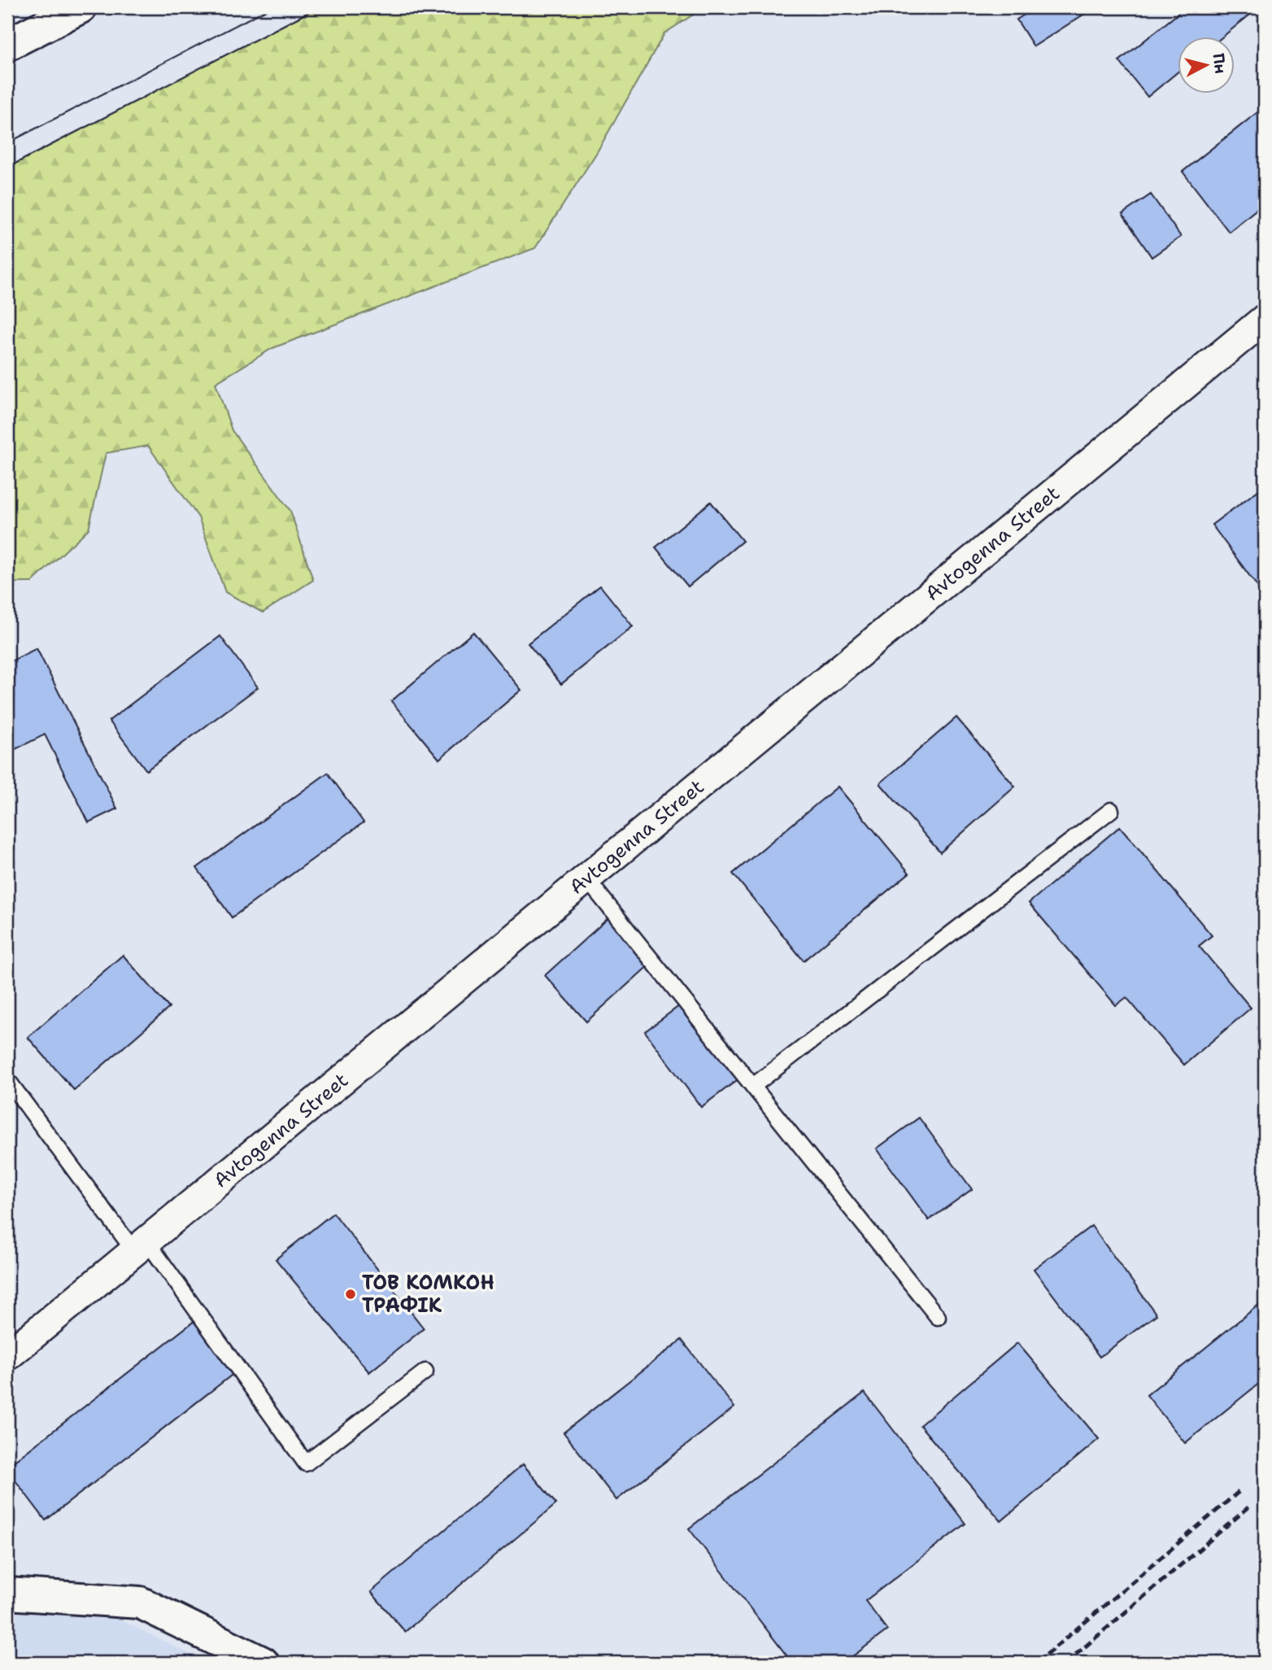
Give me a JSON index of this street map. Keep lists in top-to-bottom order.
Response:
{
  "streets": {
    "street": ["Avtogenna Street"]
  },
  "places": ["ТОВ КОМКОН ТРАФІК"],
  "north": "right"
}
